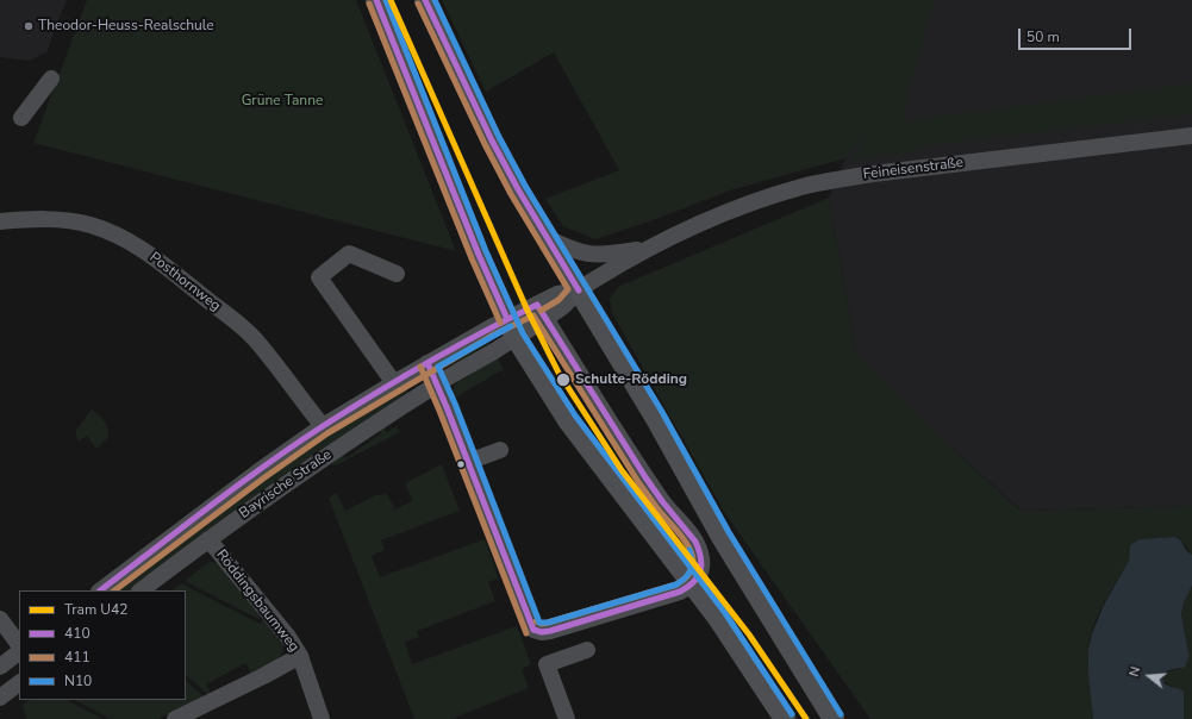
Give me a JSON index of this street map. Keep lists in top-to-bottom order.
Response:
{
  "streets": {
    "street": [
      "Feineisenstraße",
      "Posthornweg",
      "Bayrische Straße",
      "Röddingsbaumweg"
    ]
  },
  "crossings": [
    ["Feineisenstraße", "Bayrische Straße"],
    ["Posthornweg", "Bayrische Straße"],
    ["Bayrische Straße", "Röddingsbaumweg"]
  ],
  "parks": ["Grüne Tanne"],
  "places": ["Theodor-Heuss-Realschule", "Schulte-Rödding"],
  "lines": [
    "tram line U42",
    "transit line 410",
    "transit line N10",
    "transit line 411"
  ],
  "legend": [
    "Tram U42",
    "410",
    "411",
    "N10"
  ],
  "scale_bar": "50 m",
  "north": "left"
}
